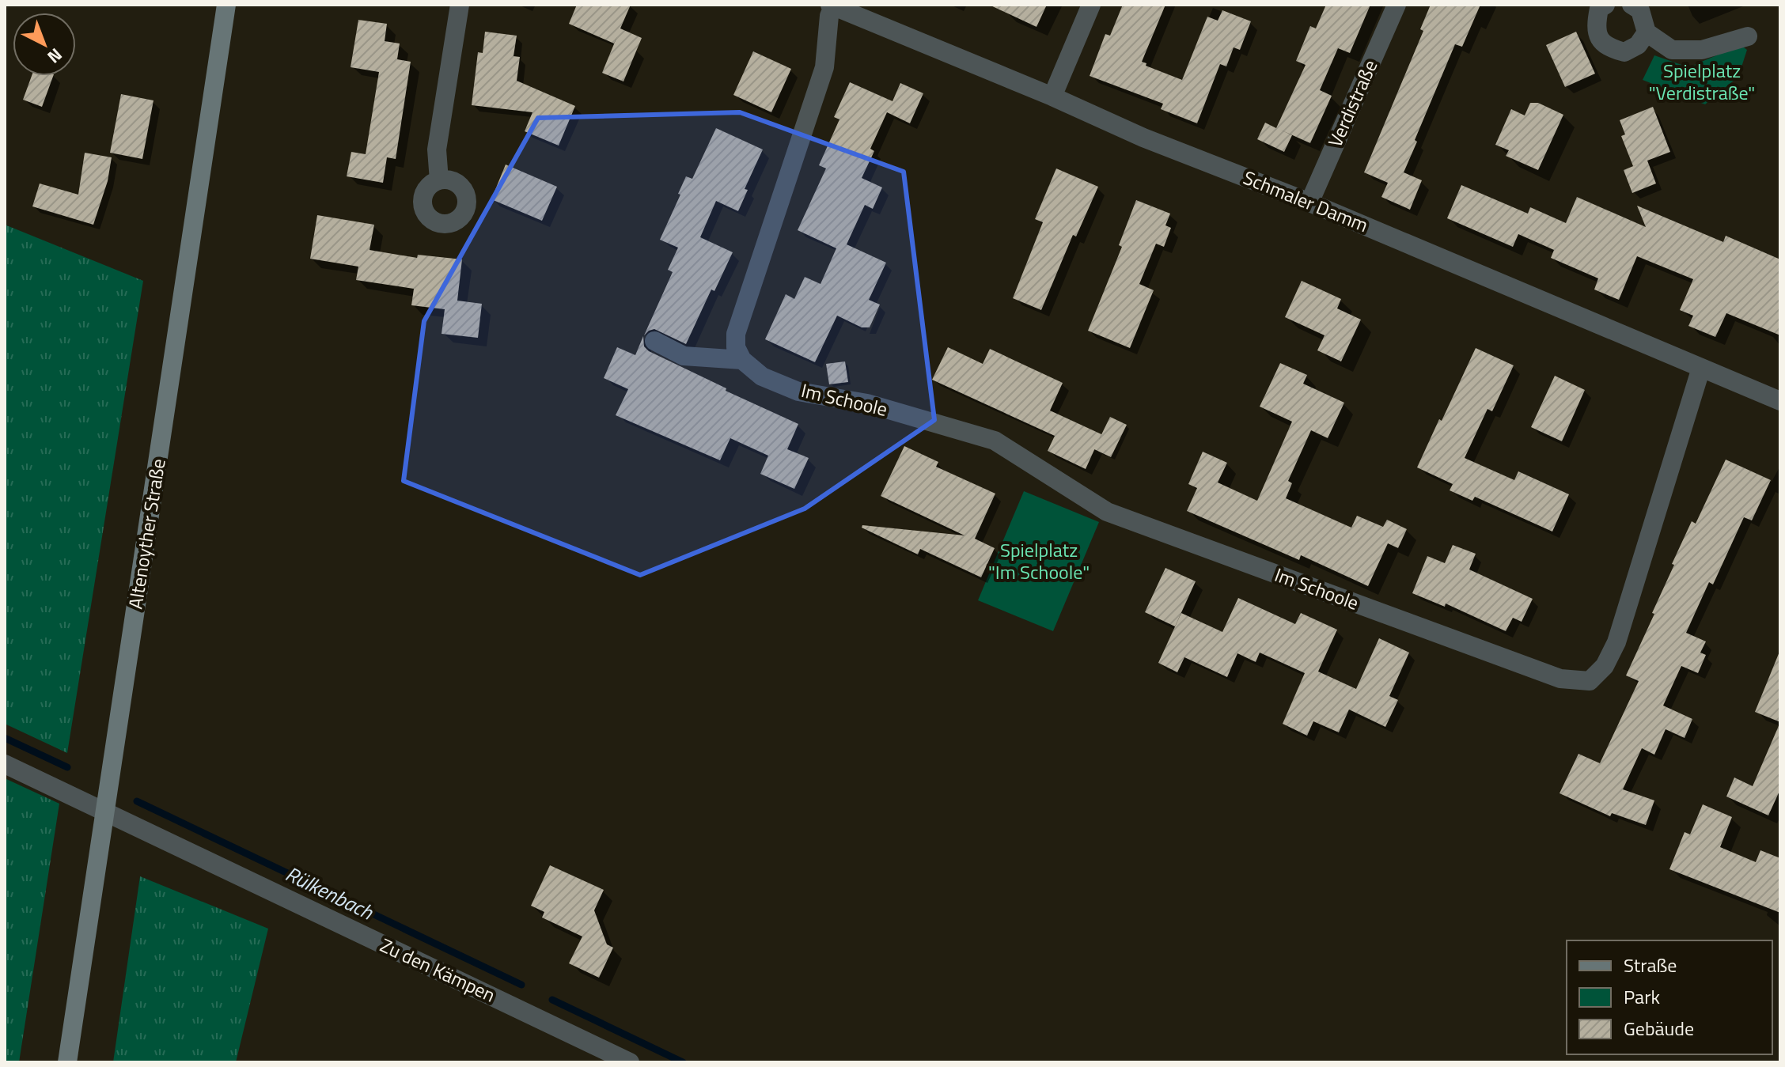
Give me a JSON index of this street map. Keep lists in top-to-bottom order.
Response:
{
  "streets": {
    "main road": ["Altenoyther Straße"],
    "street": [
      "Verdistraße",
      "Schmaler Damm",
      "Im Schoole",
      "Zu den Kämpen"
    ]
  },
  "crossings": [
    ["Verdistraße", "Schmaler Damm"],
    ["Schmaler Damm", "Im Schoole"],
    ["Altenoyther Straße", "Zu den Kämpen"]
  ],
  "water": ["Rülkenbach"],
  "parks": ["Spielplatz \"Verdistraße\"", "Spielplatz \"Im Schoole\""],
  "legend": ["Straße", "Park", "Gebäude"],
  "north": "bottom right"
}
